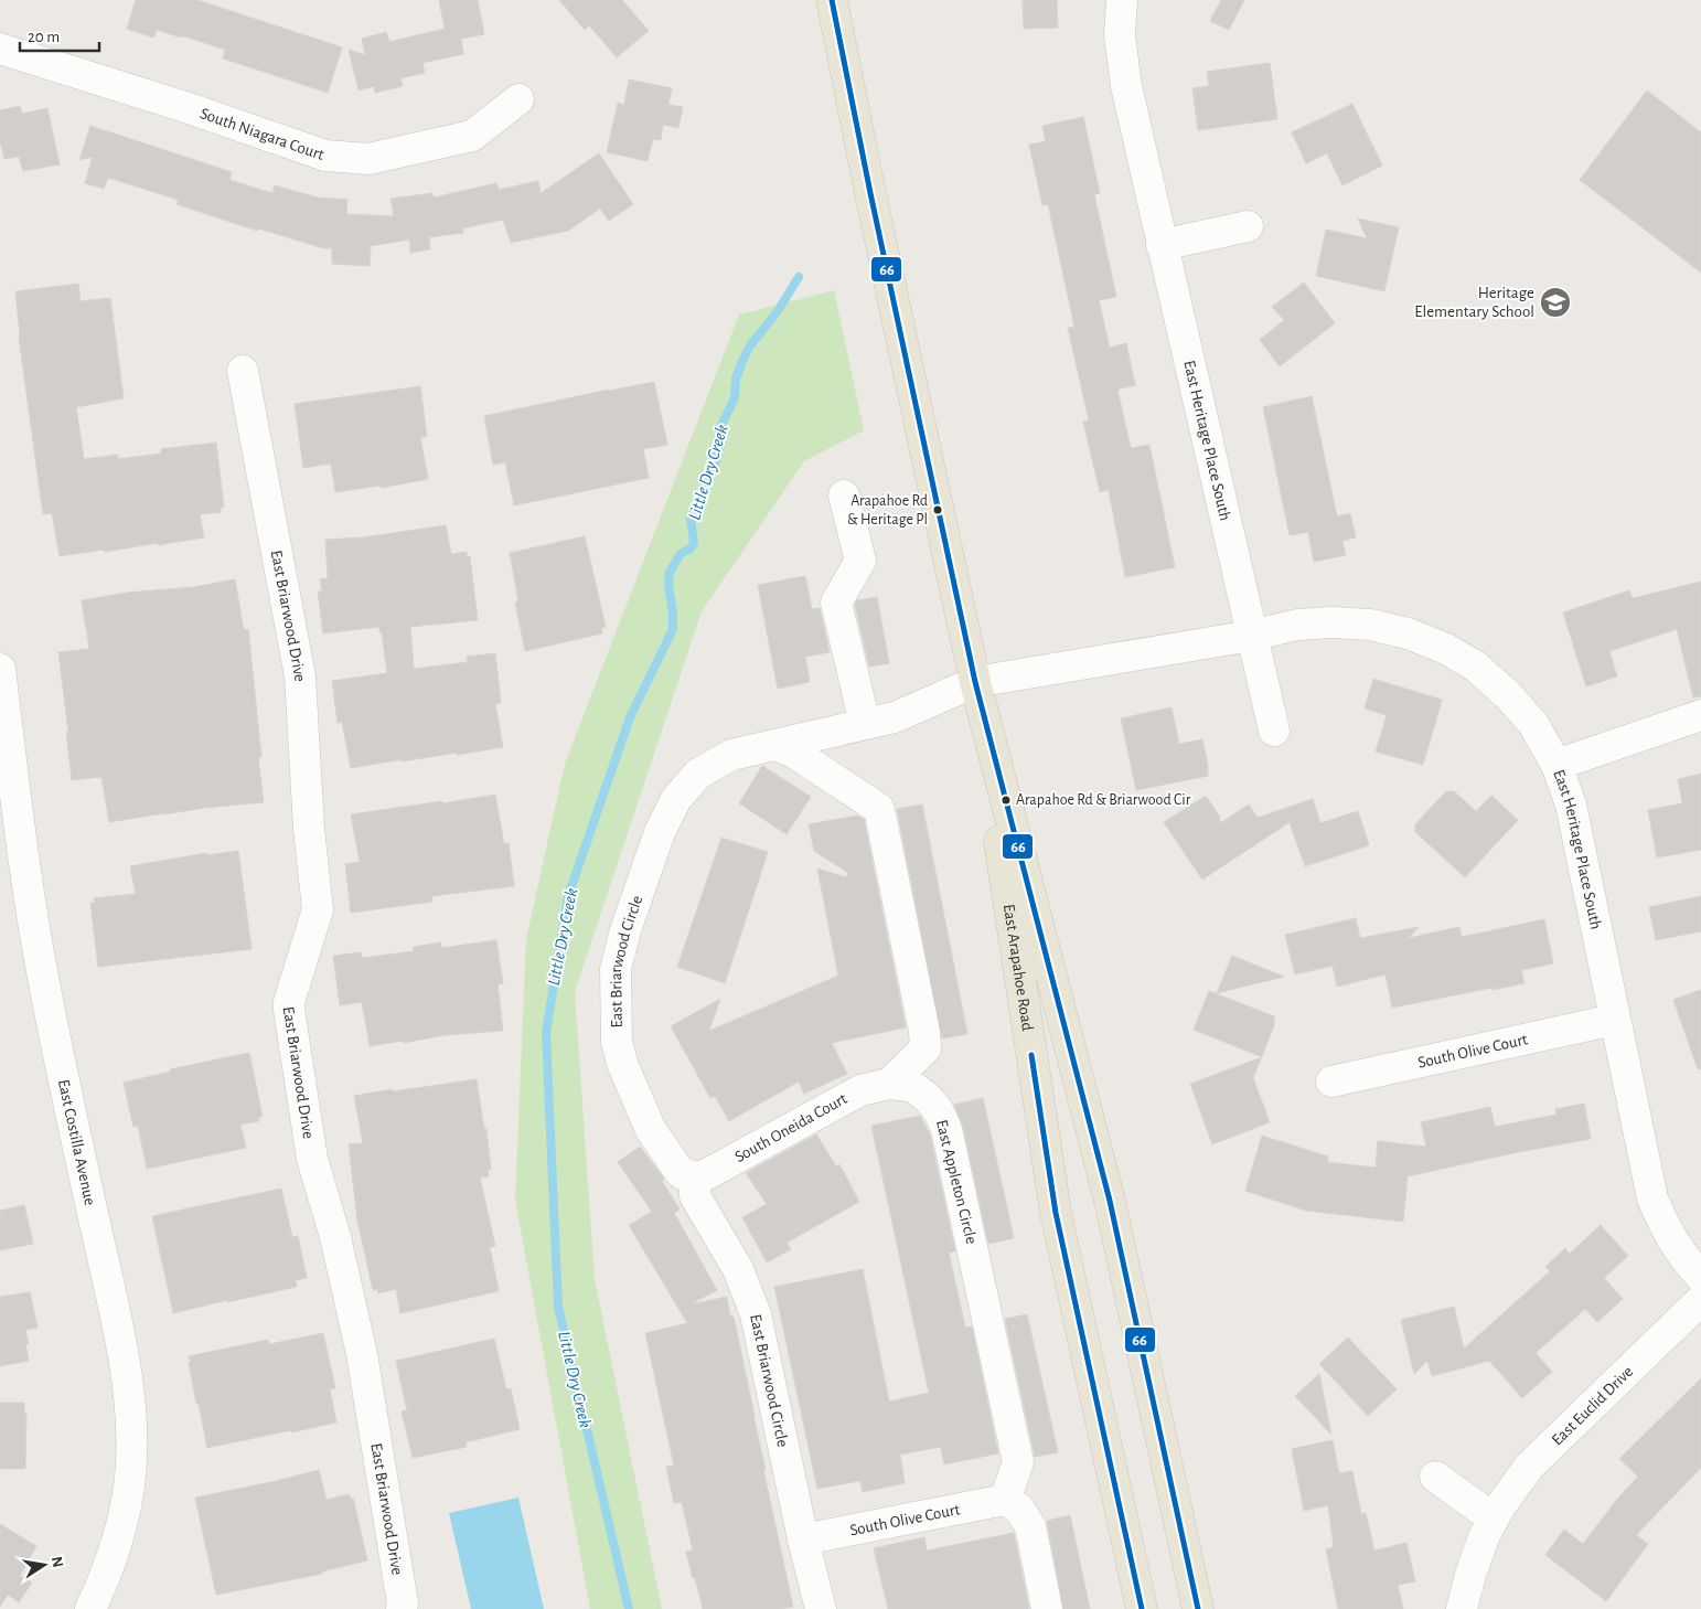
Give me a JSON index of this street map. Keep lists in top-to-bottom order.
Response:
{
  "streets": {
    "main road": ["East Arapahoe Road"],
    "street": [
      "South Niagara Court",
      "East Heritage Place South",
      "East Briarwood Drive",
      "East Briarwood Circle",
      "South Olive Court",
      "South Oneida Court",
      "East Costilla Avenue",
      "East Appleton Circle",
      "East Euclid Drive"
    ]
  },
  "crossings": [
    ["East Heritage Place South", "East Briarwood Circle"],
    ["East Heritage Place South", "East Arapahoe Road"],
    ["East Heritage Place South", "South Olive Court"],
    ["East Briarwood Circle", "East Arapahoe Road"],
    ["East Briarwood Circle", "South Olive Court"],
    ["East Briarwood Circle", "South Oneida Court"],
    ["South Olive Court", "East Appleton Circle"],
    ["South Oneida Court", "East Appleton Circle"]
  ],
  "water": ["Little Dry Creek"],
  "places": {
    "school or university": ["Heritage Elementary School"],
    "other": ["Arapahoe Rd & Heritage Pl", "Arapahoe Rd & Briarwood Cir"]
  },
  "lines": ["transit line 66"],
  "scale_bar": "20 m",
  "north": "right"
}
